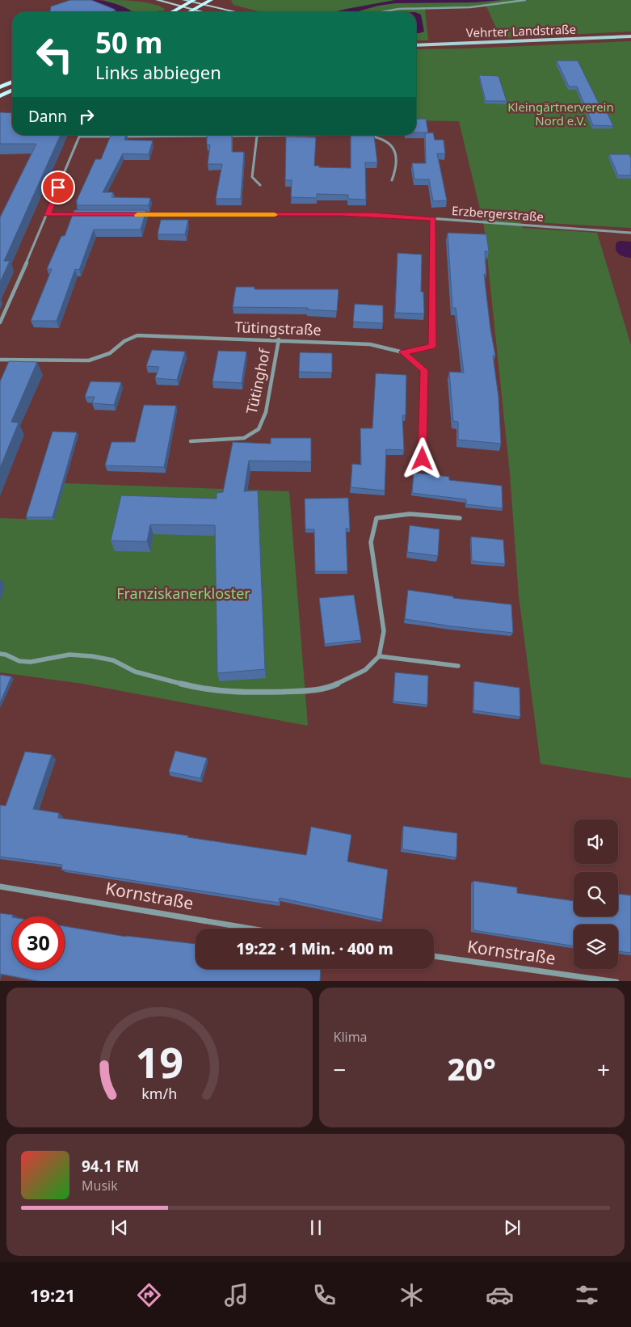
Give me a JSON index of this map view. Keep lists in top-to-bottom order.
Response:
{
  "streets": {
    "main road": ["Vehrter Landstraße"],
    "street": [
      "Erzbergerstraße",
      "Tütingstraße",
      "Tütinghof",
      "Kornstraße"
    ]
  },
  "crossings": [
    ["Erzbergerstraße", "Tütingstraße"],
    ["Tütingstraße", "Tütinghof"]
  ],
  "parks": ["Kleingärtnerverein Nord e.V.", "Franziskanerkloster"],
  "page": {
    "turn": ["50 m", "Links abbiegen"],
    "then": "Dann",
    "limit": "30",
    "trip": "19:22 · 1 Min. · 400 m",
    "tile": "Klima",
    "heat": ["−", "20°", "+"],
    "song": ["94.1 FM", "Musik"],
    "tabs": "19:21",
    "gauge": ["19", "km/h"]
  }
}
